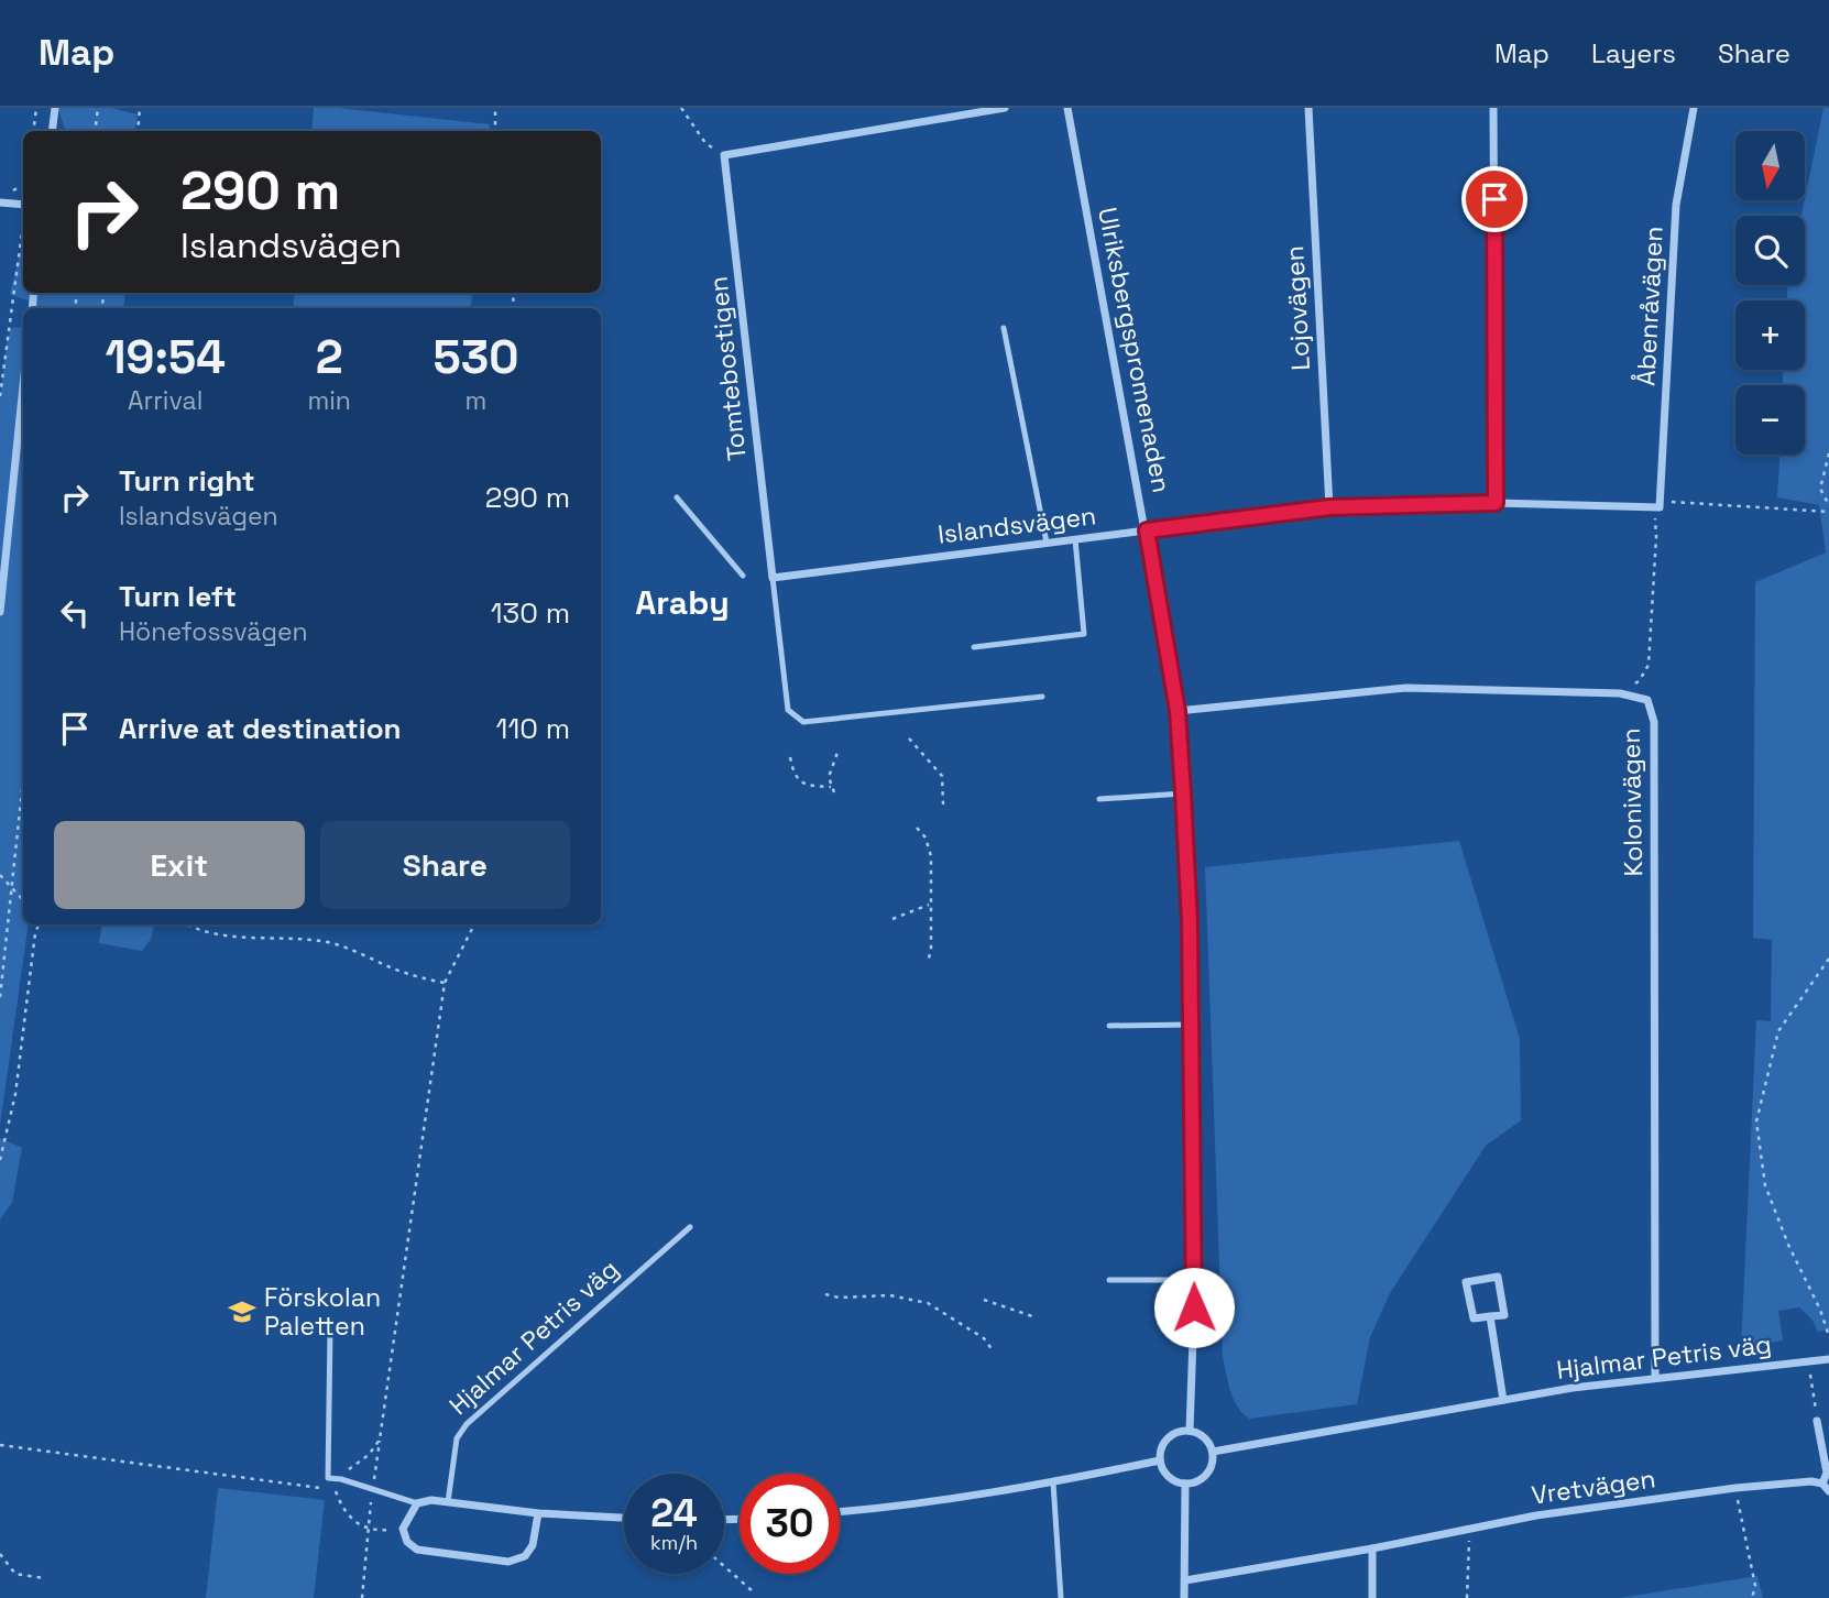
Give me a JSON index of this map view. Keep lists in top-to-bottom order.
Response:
{
  "streets": {
    "street": [
      "Åbenråvägen",
      "Lojovägen",
      "Ulriksbergspromenaden",
      "Tomtebostigen",
      "Islandsvägen",
      "Kolonivägen",
      "Hjalmar Petris väg",
      "Vretvägen"
    ]
  },
  "crossings": [
    ["Åbenråvägen", "Islandsvägen"],
    ["Lojovägen", "Islandsvägen"],
    ["Ulriksbergspromenaden", "Islandsvägen"],
    ["Ulriksbergspromenaden", "Kolonivägen"],
    ["Ulriksbergspromenaden", "Hjalmar Petris väg"],
    ["Tomtebostigen", "Islandsvägen"],
    ["Kolonivägen", "Hjalmar Petris väg"]
  ],
  "districts": ["Araby"],
  "places": {
    "school or university": ["Förskolan Paletten"]
  },
  "north": "bottom",
  "page": {
    "header": "Map",
    "nav": ["Map", "Layers", "Share"],
    "map_buttons": ["+", "−"],
    "turn": ["290 m", "Islandsvägen"],
    "eta": [
      "19:54",
      "Arrival",
      "2",
      "min",
      "530",
      "m"
    ],
    "list": [
      {
        "name": "Turn right",
        "note": "Islandsvägen",
        "value": "290 m"
      },
      {
        "name": "Turn left",
        "note": "Hönefossvägen",
        "value": "130 m"
      },
      {
        "name": "Arrive at destination",
        "value": "110 m"
      }
    ],
    "buttons": ["Exit", "Share"],
    "speed": "24 km/h",
    "limit": "30"
  }
}
